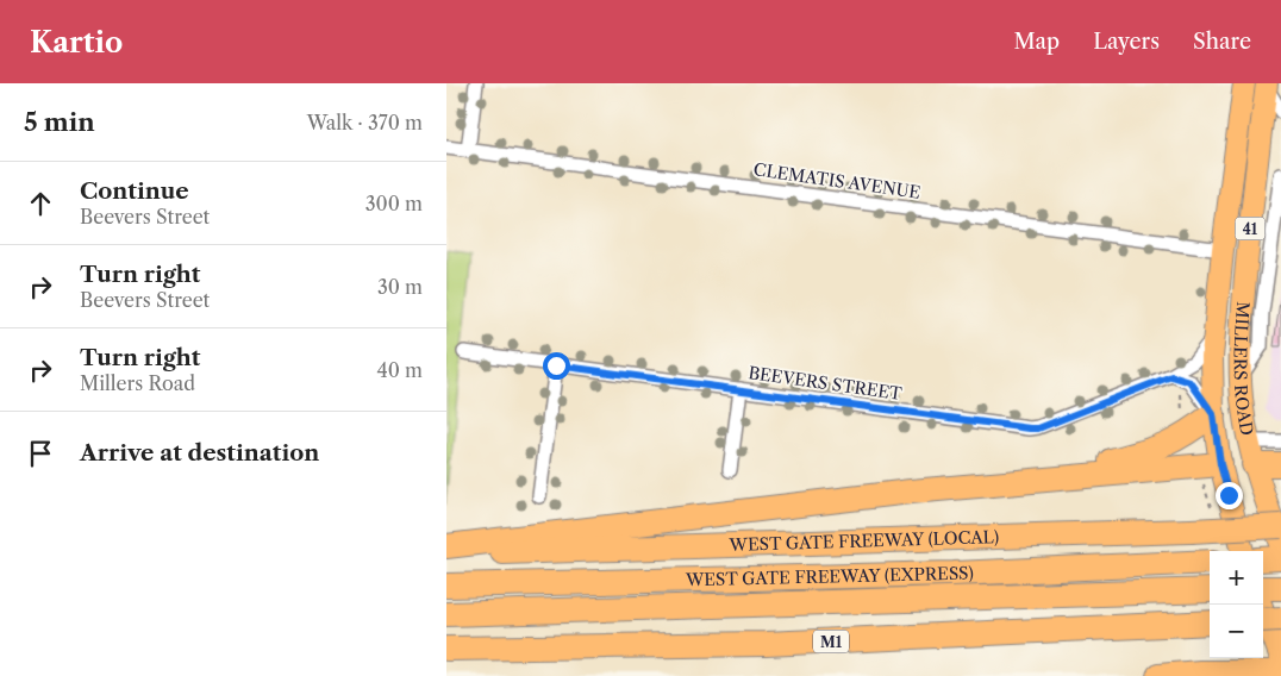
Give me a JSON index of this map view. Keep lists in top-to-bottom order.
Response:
{
  "streets": {
    "highway": ["WEST GATE FREEWAY (LOCAL)", "WEST GATE FREEWAY (EXPRESS)", "M1"],
    "main road": ["41", "MILLERS ROAD"],
    "street": ["CLEMATIS AVENUE", "BEEVERS STREET"]
  },
  "crossings": [
    ["CLEMATIS AVENUE", "MILLERS ROAD"],
    ["MILLERS ROAD", "BEEVERS STREET"]
  ],
  "page": {
    "header": "Kartio",
    "nav": ["Map", "Layers", "Share"],
    "heading": ["5 min", "Walk · 370 m"],
    "list": [
      ["Continue", "Beevers Street", "300 m"],
      ["Turn right", "Beevers Street", "30 m"],
      ["Turn right", "Millers Road", "40 m"],
      "Arrive at destination"
    ],
    "map_buttons": ["+", "−"]
  }
}
